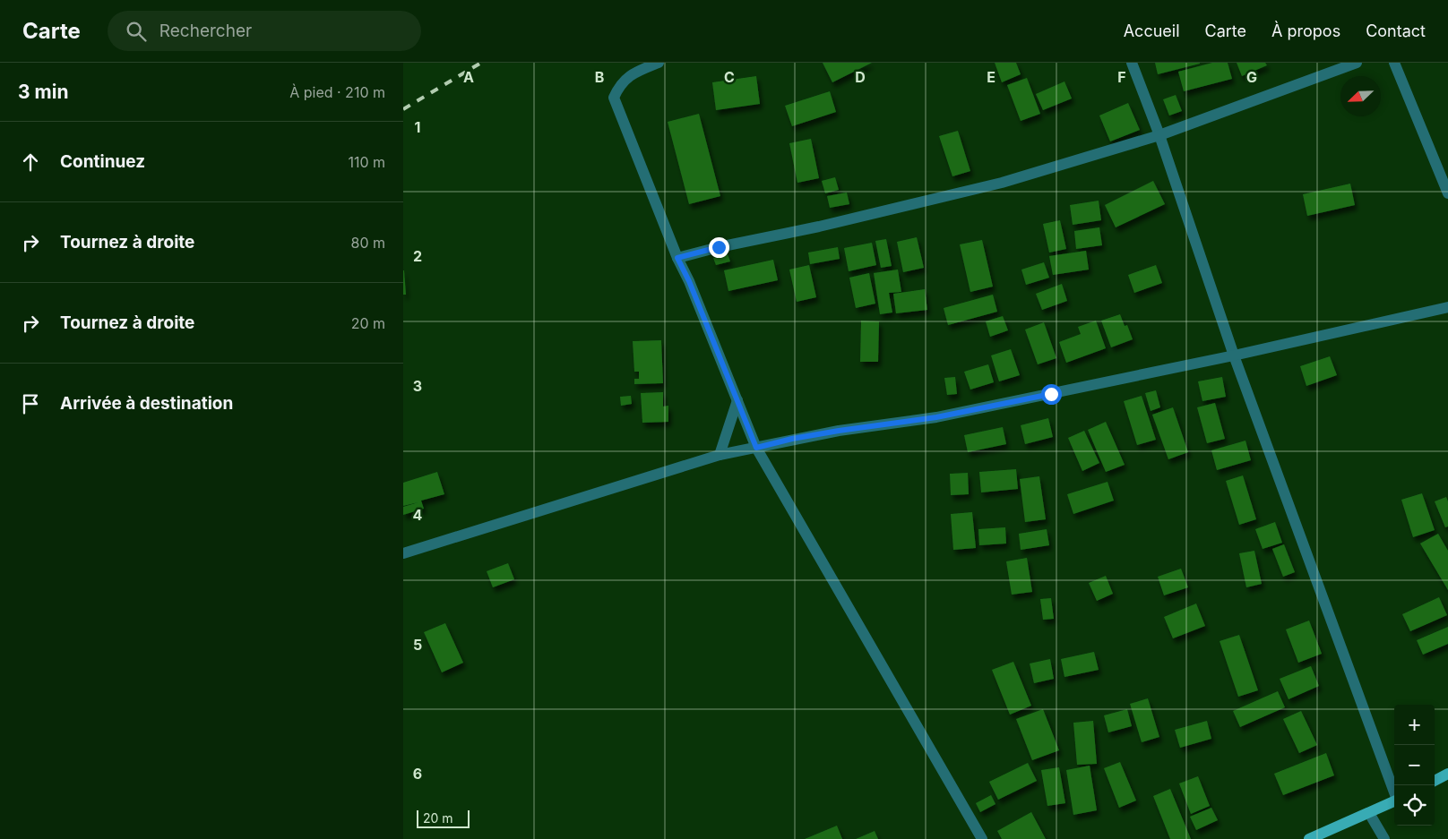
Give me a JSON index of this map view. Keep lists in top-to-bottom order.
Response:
{
  "scale_bar": "20 m",
  "north": "bottom left",
  "page": {
    "header": "Carte",
    "search": "Rechercher",
    "nav": [
      "Accueil",
      "Carte",
      "À propos",
      "Contact"
    ],
    "heading": ["3 min", "À pied · 210 m"],
    "list": [
      ["Continuez", "110 m"],
      ["Tournez à droite", "80 m"],
      ["Tournez à droite", "20 m"],
      "Arrivée à destination"
    ],
    "map_buttons": ["+", "−"],
    "scale": "20 m"
  },
  "grid": {
    "columns": [
      "A",
      "B",
      "C",
      "D",
      "E",
      "F",
      "G"
    ],
    "rows": [
      "1",
      "2",
      "3",
      "4",
      "5",
      "6"
    ]
  }
}
